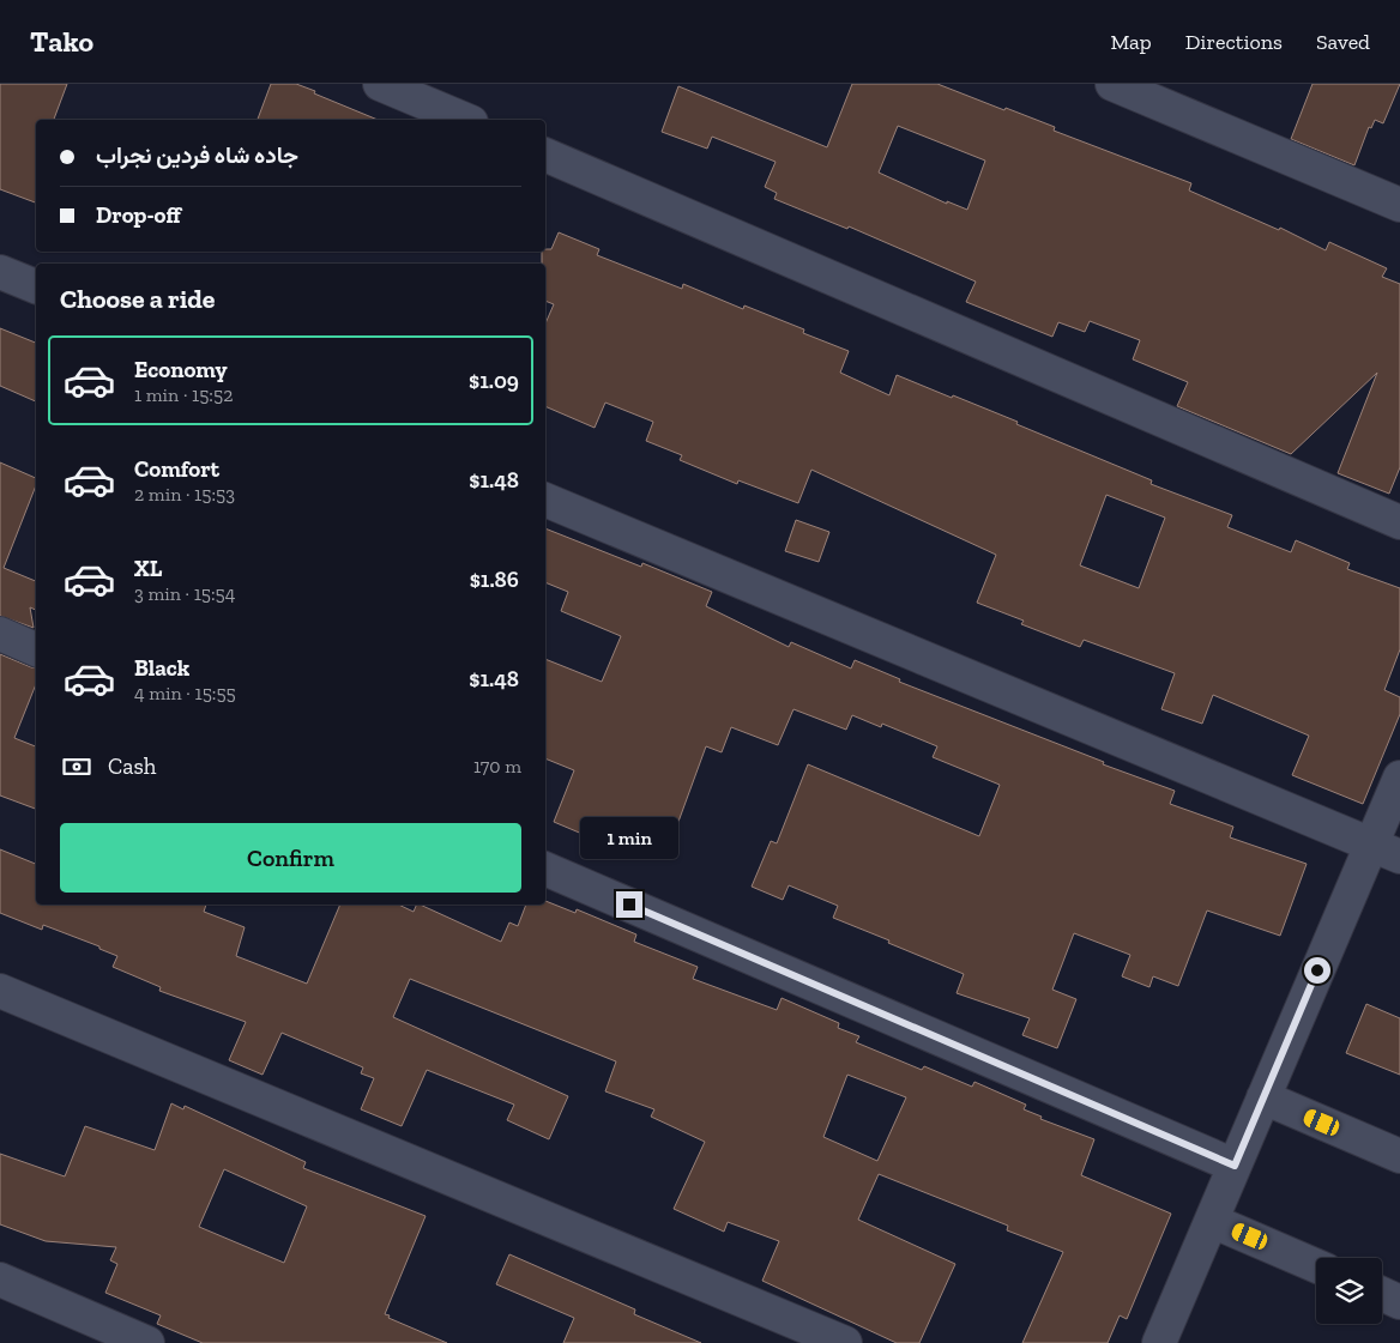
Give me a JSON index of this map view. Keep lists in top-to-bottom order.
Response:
{
  "page": {
    "header": "Tako",
    "nav": ["Map", "Directions", "Saved"],
    "banner": ["جاده شاه فردین نجراب", "Drop-off"],
    "heading": "Choose a ride",
    "list": [
      {
        "name": "Economy",
        "note": "1 min · 15:52",
        "value": "$1.09"
      },
      {
        "name": "Comfort",
        "note": "2 min · 15:53",
        "value": "$1.48"
      },
      {
        "name": "XL",
        "note": "3 min · 15:54",
        "value": "$1.86"
      },
      {
        "name": "Black",
        "note": "4 min · 15:55",
        "value": "$1.48"
      }
    ],
    "pay": ["Cash", "170 m"],
    "buttons": "Confirm",
    "bubble": "1 min"
  }
}
